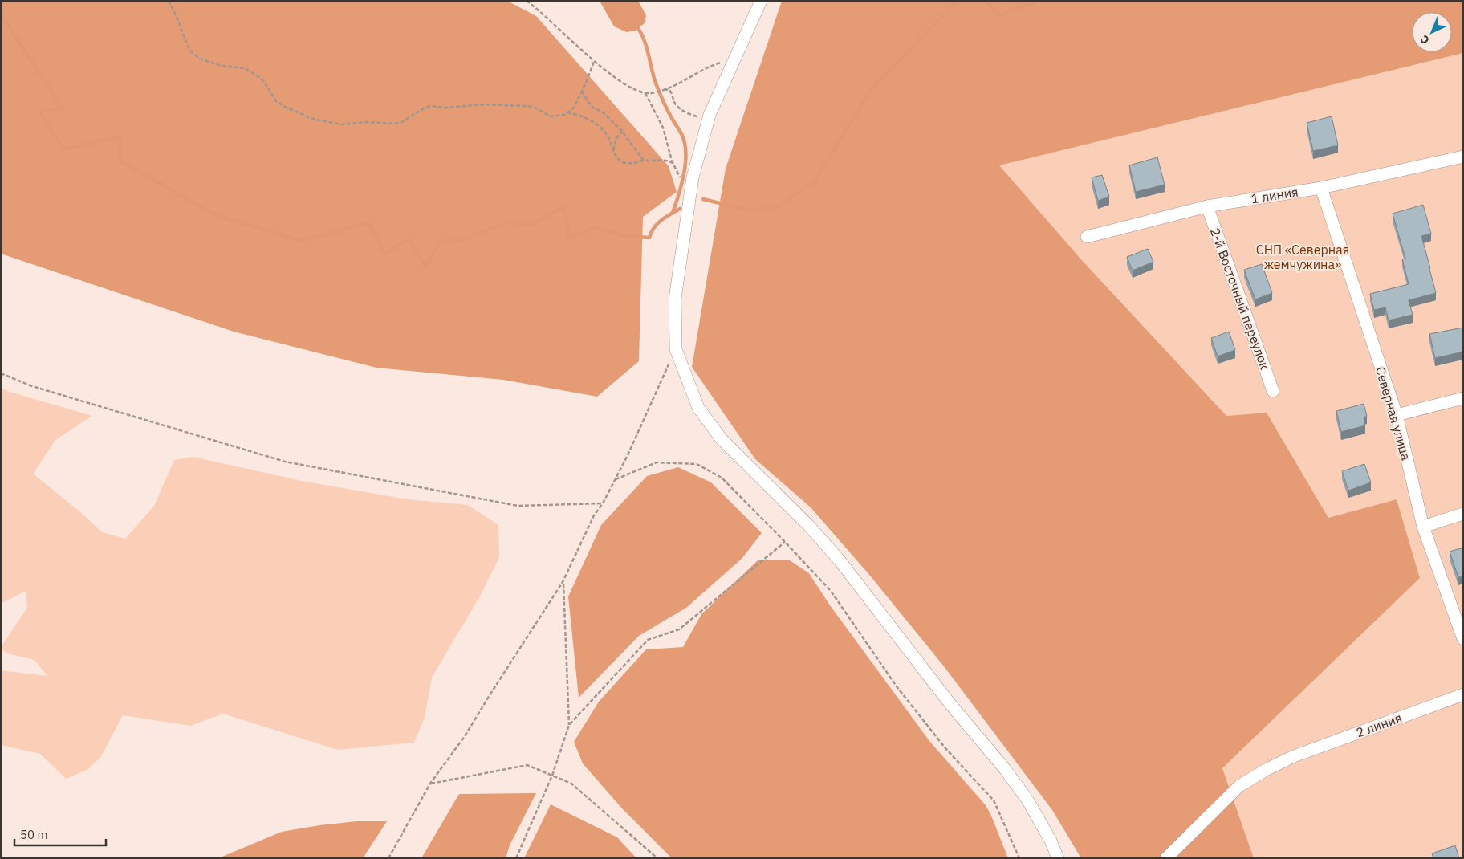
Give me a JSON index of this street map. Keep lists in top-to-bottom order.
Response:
{
  "streets": {
    "street": [
      "1 линия",
      "2-й Восточный переулок",
      "Северная улица",
      "2 линия"
    ]
  },
  "crossings": [
    ["1 линия", "2-й Восточный переулок"],
    ["1 линия", "Северная улица"]
  ],
  "parks": ["СНП «Северная жемчужина»"],
  "scale_bar": "50 m",
  "north": "bottom left"
}
